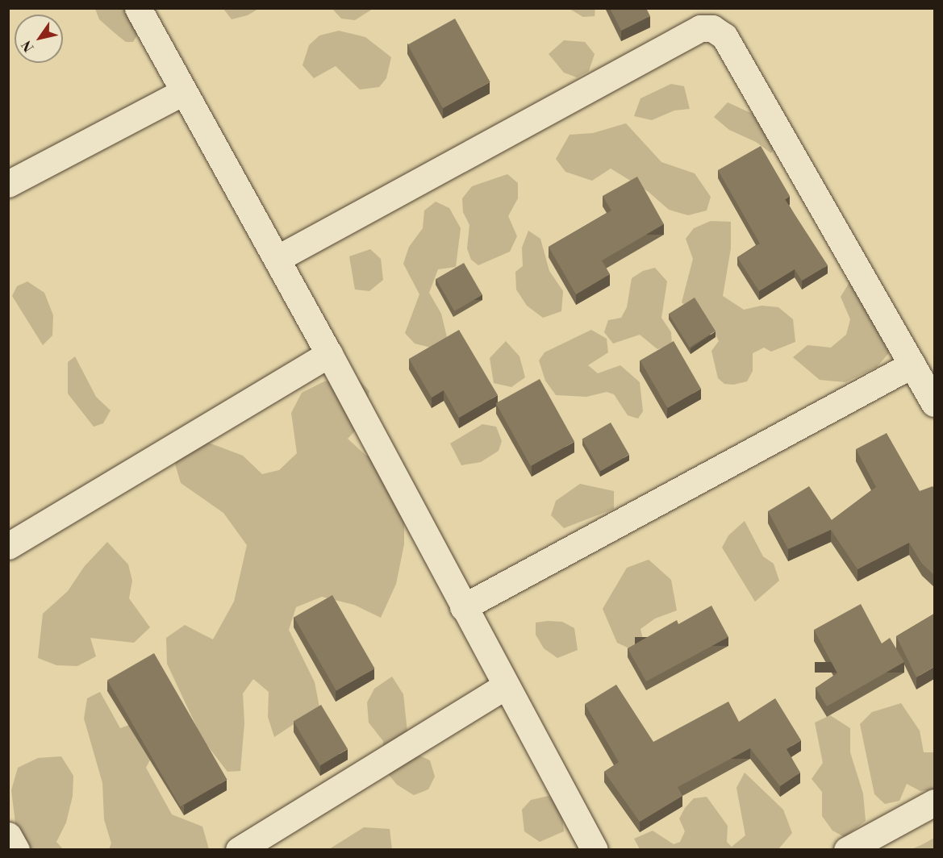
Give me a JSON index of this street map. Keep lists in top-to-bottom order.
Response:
{
  "north": "bottom left"
}
